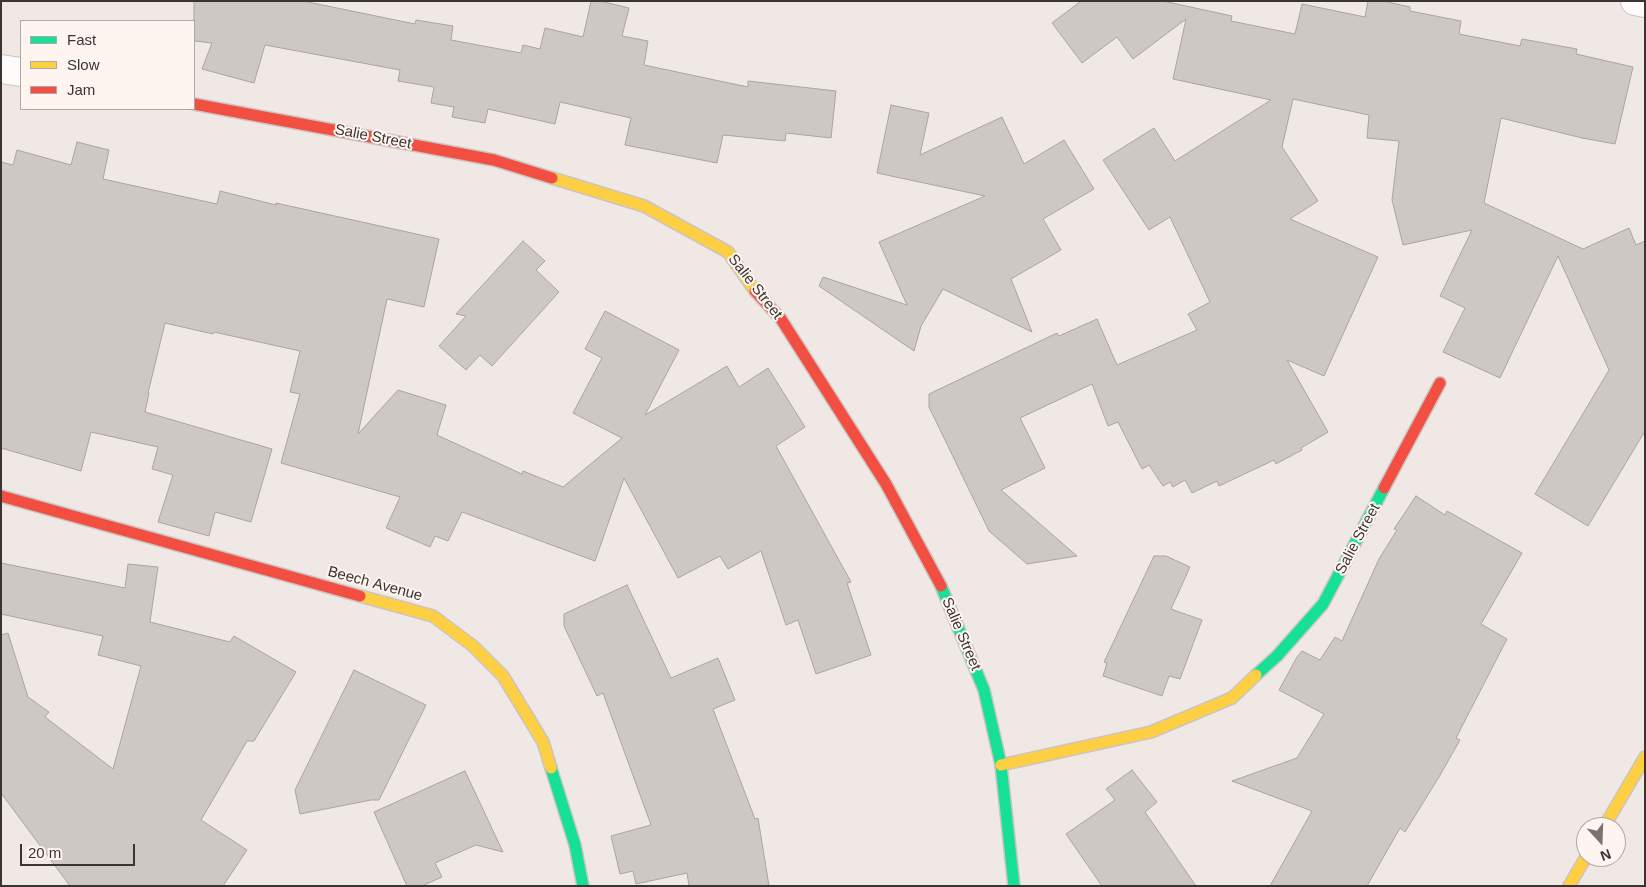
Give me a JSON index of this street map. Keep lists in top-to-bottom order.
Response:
{
  "streets": {
    "street": ["Salie Street", "Beech Avenue"]
  },
  "legend": ["Fast", "Slow", "Jam"],
  "scale_bar": "20 m",
  "north": "bottom"
}
